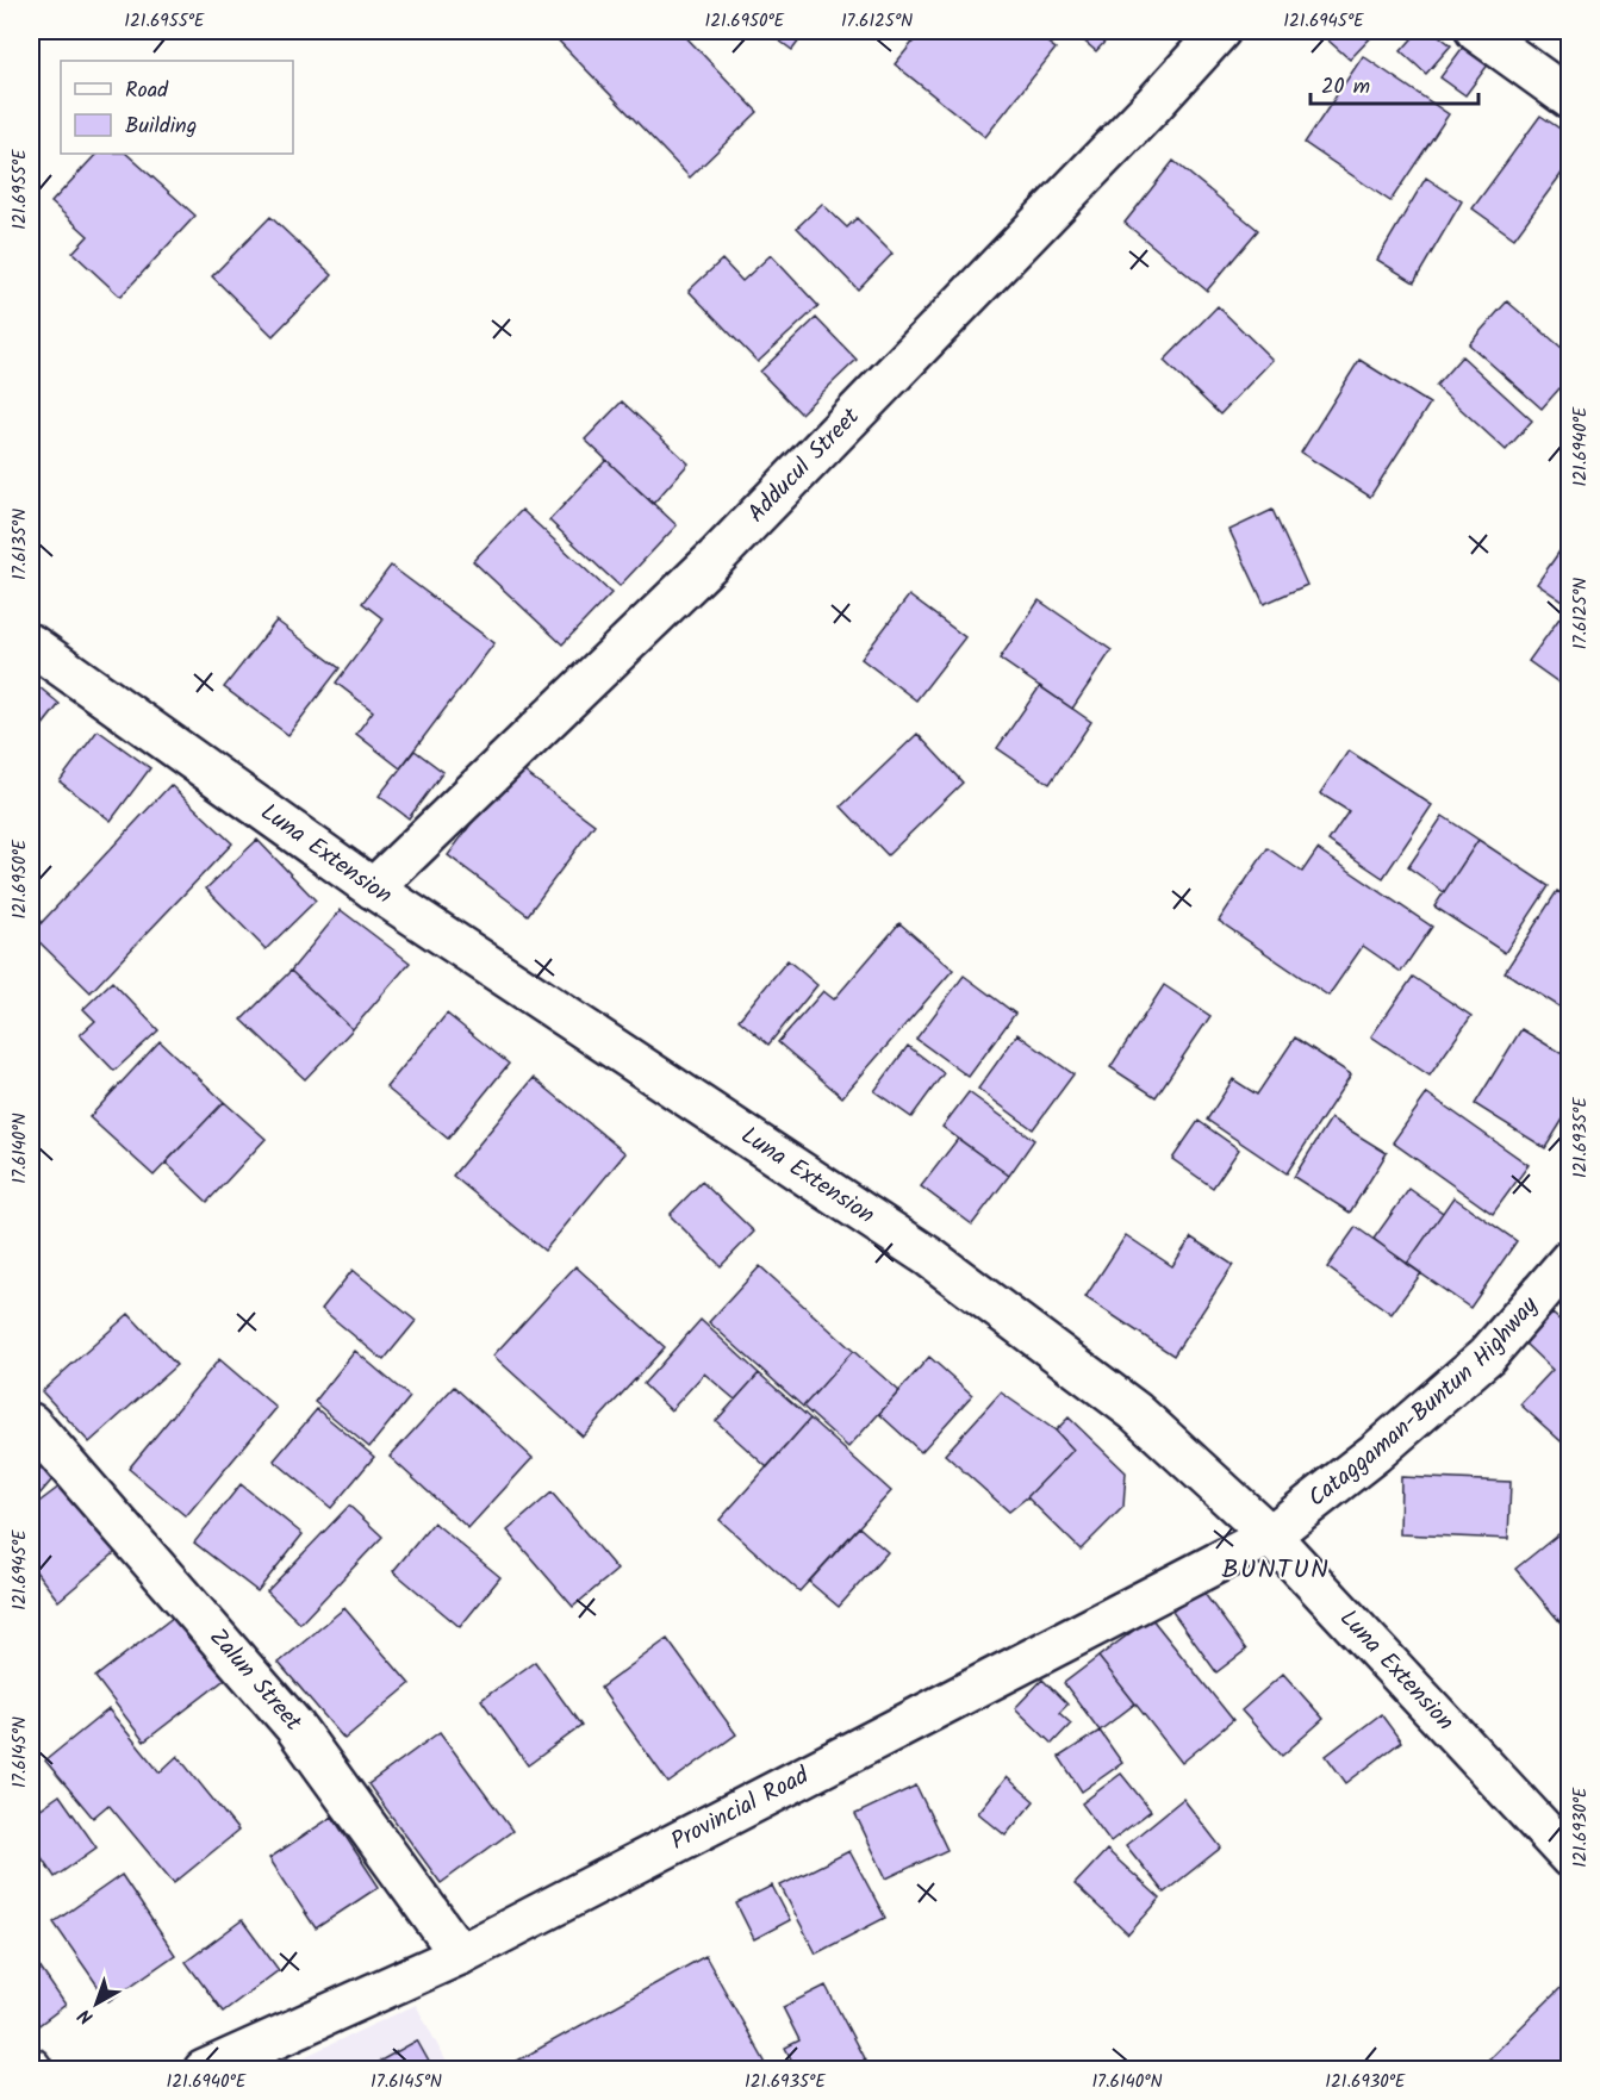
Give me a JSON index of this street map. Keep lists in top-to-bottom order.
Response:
{
  "streets": {
    "main road": [
      "Adducul Street",
      "Luna Extension",
      "Cataggaman-Buntun Highway",
      "Zalun Street",
      "Provincial Road"
    ]
  },
  "crossings": [
    ["Adducul Street", "Luna Extension"],
    ["Luna Extension", "Cataggaman-Buntun Highway"],
    ["Luna Extension", "Provincial Road"],
    ["Cataggaman-Buntun Highway", "Provincial Road"],
    ["Zalun Street", "Provincial Road"]
  ],
  "districts": ["BUNTUN"],
  "legend": ["Road", "Building"],
  "scale_bar": "20 m",
  "north": "bottom left",
  "coordinates": [
    "121.6955°E",
    "121.6950°E",
    "17.6125°N",
    "121.6945°E",
    "121.6940°E",
    "17.6135°N",
    "121.6935°E",
    "17.6140°N",
    "17.6145°N",
    "121.6930°E"
  ]
}
